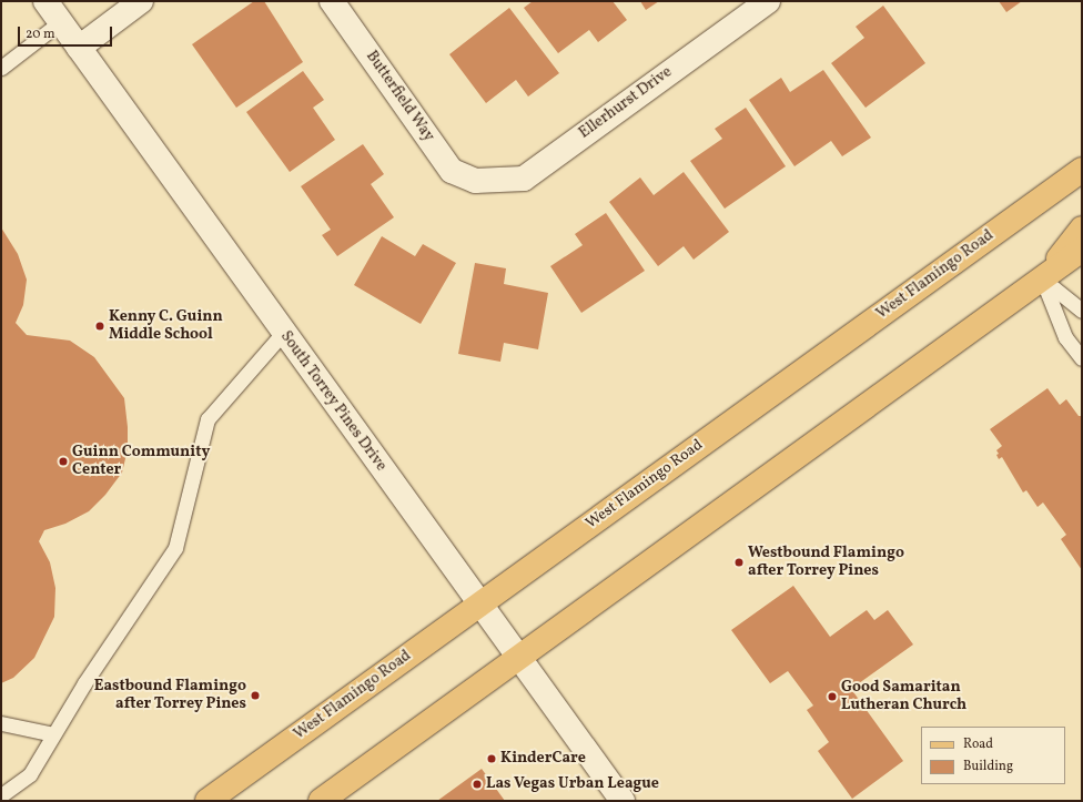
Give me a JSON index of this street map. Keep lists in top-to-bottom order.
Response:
{
  "streets": {
    "main road": [
      "Butterfield Way",
      "Ellerhurst Drive",
      "West Flamingo Road",
      "South Torrey Pines Drive"
    ]
  },
  "crossings": [
    ["Butterfield Way", "Ellerhurst Drive"],
    ["West Flamingo Road", "South Torrey Pines Drive"]
  ],
  "places": [
    "Kenny C. Guinn Middle School",
    "Guinn Community Center",
    "Westbound Flamingo after Torrey Pines",
    "Eastbound Flamingo after Torrey Pines",
    "Good Samaritan Lutheran Church",
    "KinderCare",
    "Las Vegas Urban League"
  ],
  "legend": ["Road", "Building"],
  "scale_bar": "20 m"
}
